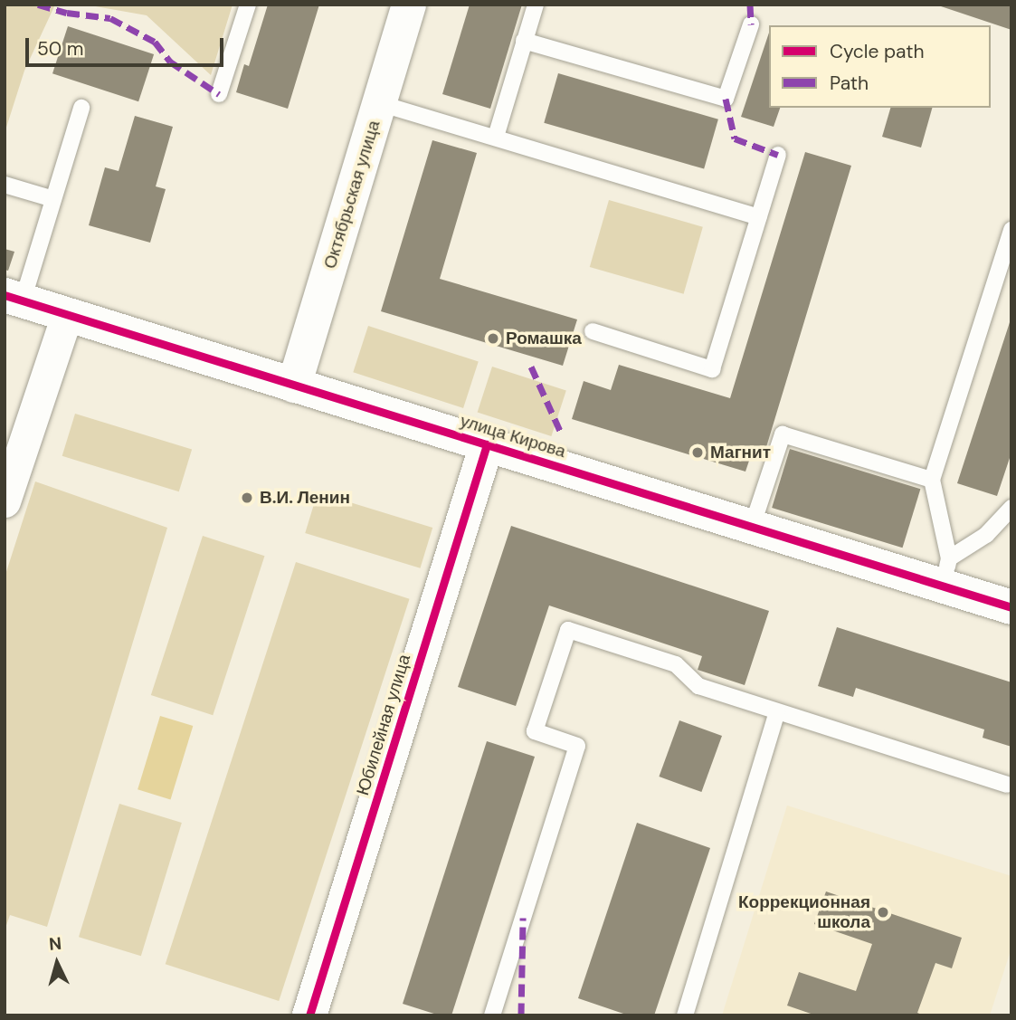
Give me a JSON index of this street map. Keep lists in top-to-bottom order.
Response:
{
  "streets": {
    "street": ["Октябрьская улица", "улица Кирова", "Юбилейная улица"]
  },
  "crossings": [
    ["Октябрьская улица", "улица Кирова"],
    ["улица Кирова", "Юбилейная улица"]
  ],
  "places": [
    "Ромашка",
    "Магнит",
    "В.И. Ленин",
    "Коррекционная школа"
  ],
  "legend": ["Cycle path", "Path"],
  "scale_bar": "50 m",
  "north": "top"
}
